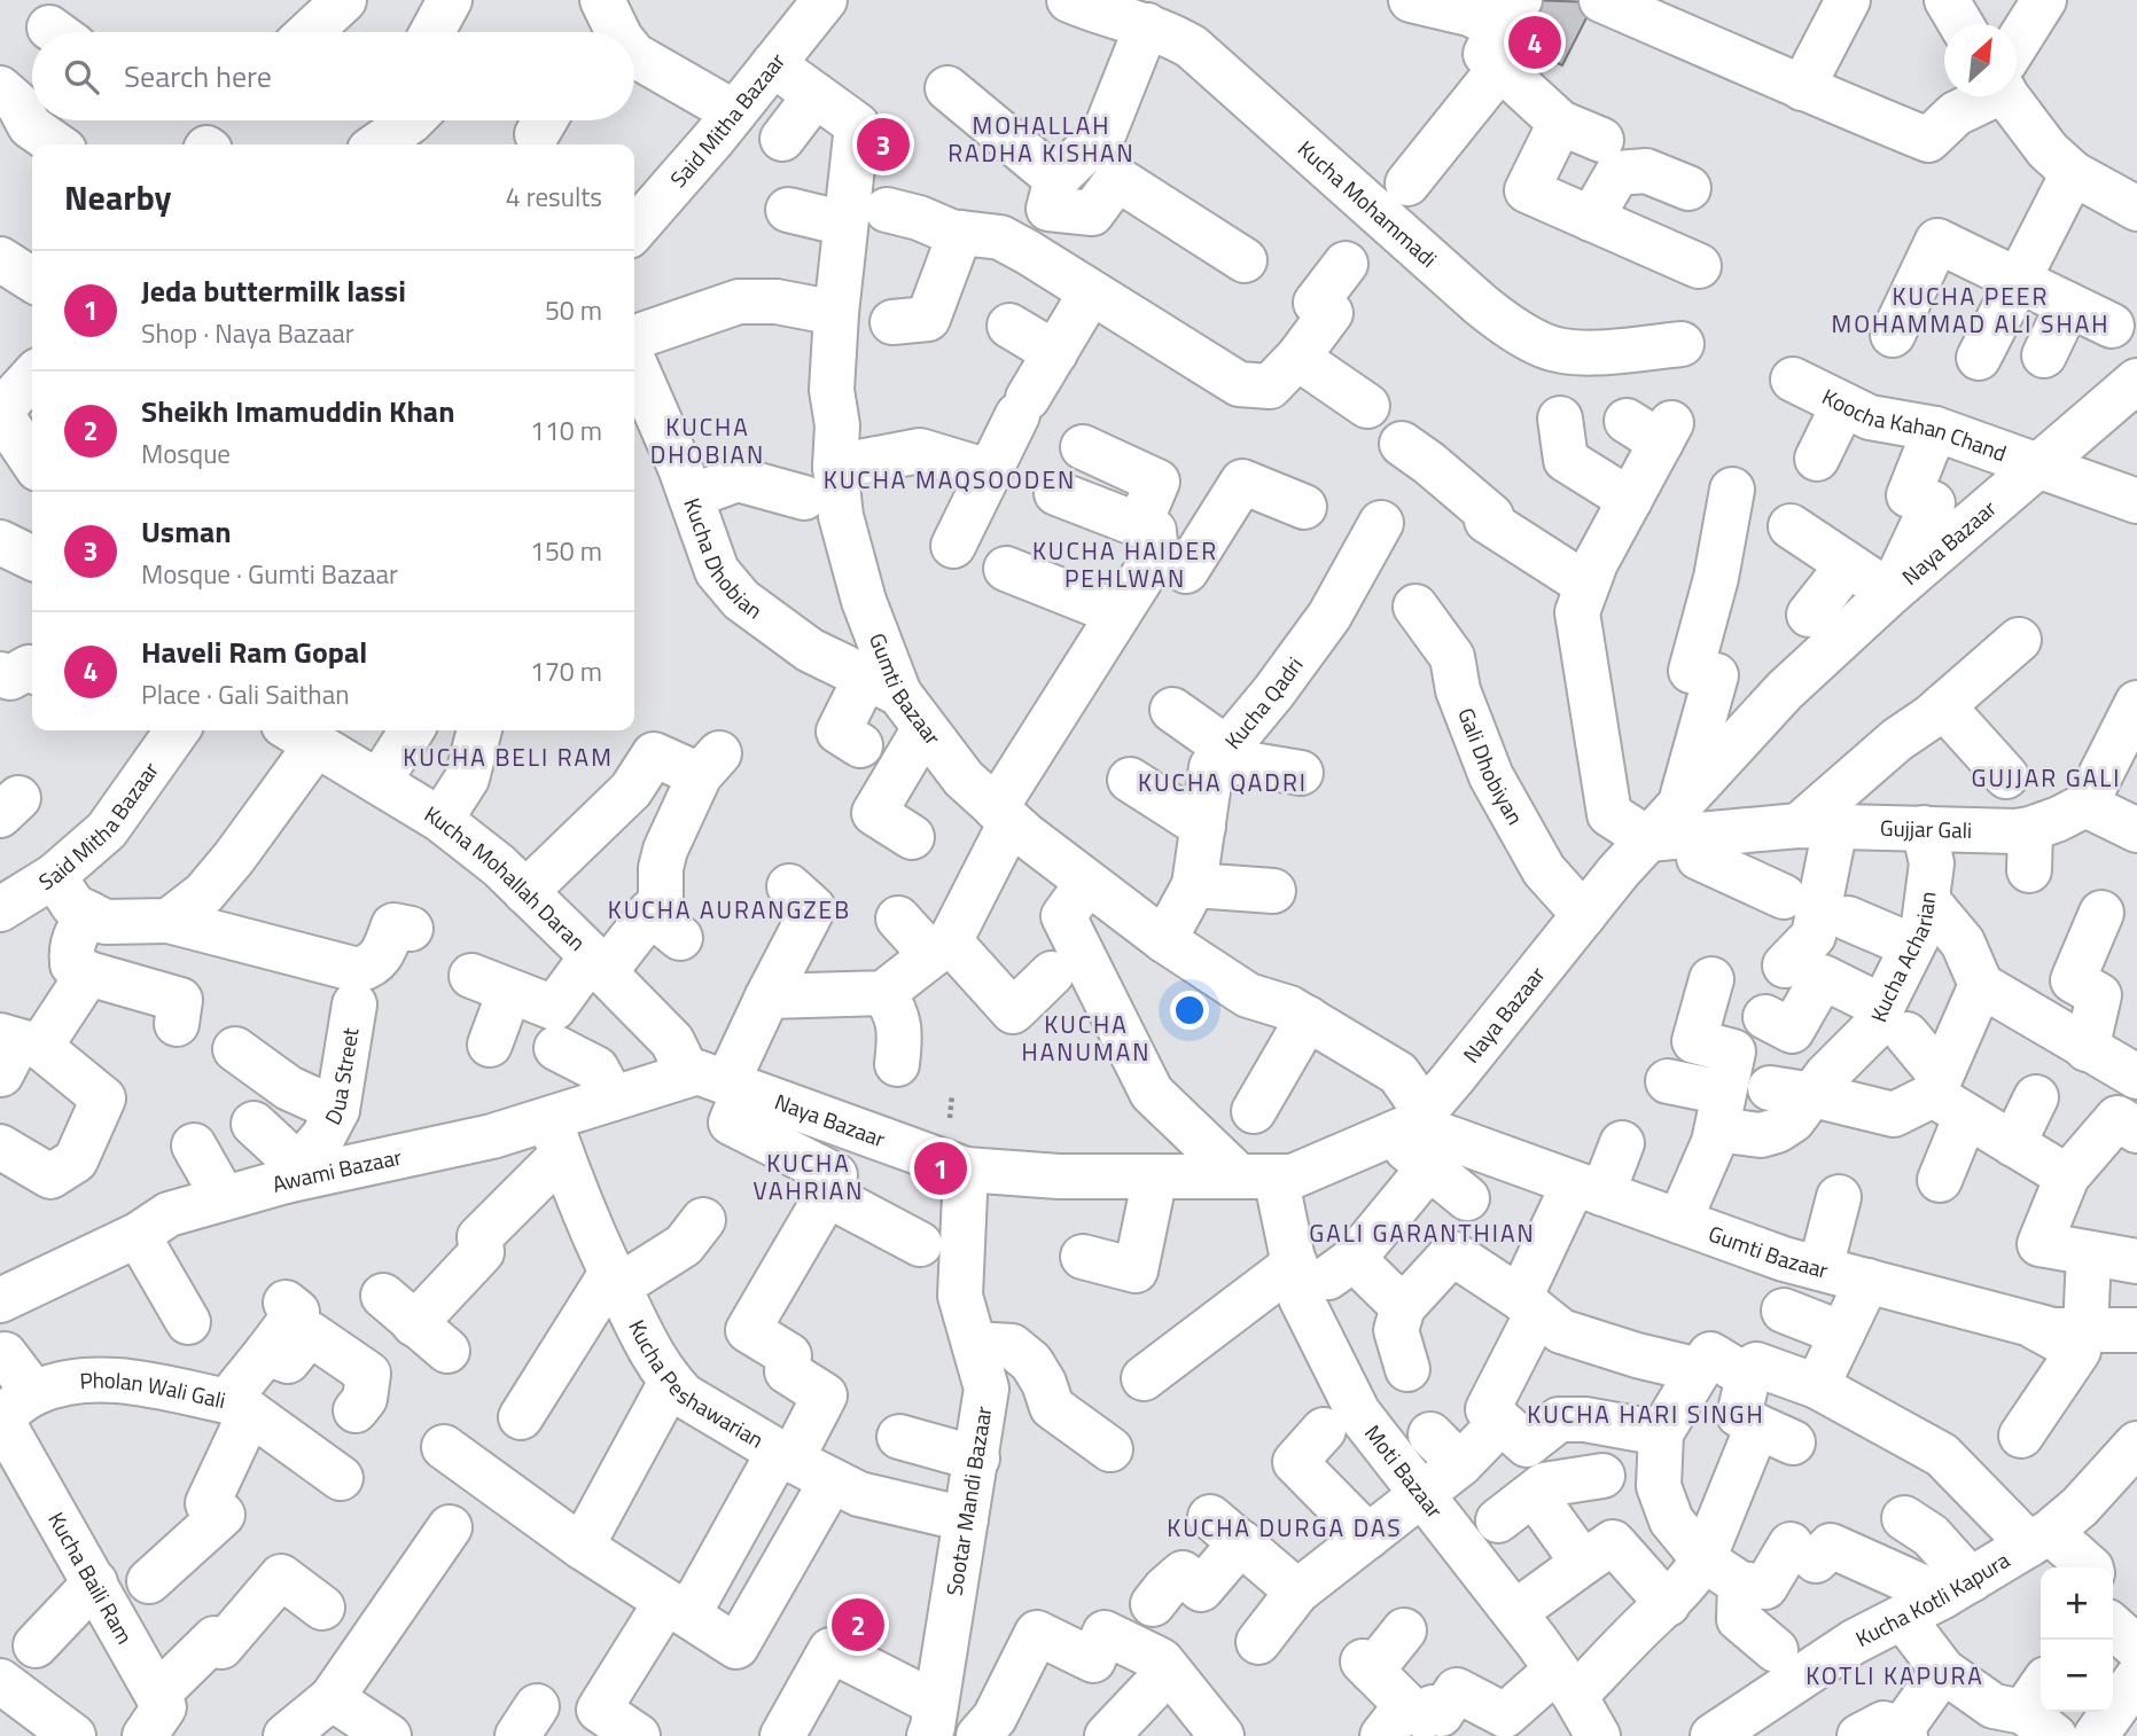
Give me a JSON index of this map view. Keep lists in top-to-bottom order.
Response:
{
  "streets": {
    "street": [
      "Said Mitha Bazaar",
      "Kucha Mohammadi",
      "Koocha Kahan Chand",
      "Naya Bazaar",
      "Kucha Dhobian",
      "Gumti Bazaar",
      "Kucha Qadri",
      "Gali Dhobiyan",
      "Gujjar Gali",
      "Kucha Mohallah Daran",
      "Kucha Acharian",
      "Dua Street",
      "Awami Bazaar",
      "Kucha Peshawarian",
      "Pholan Wali Gali",
      "Moti Bazaar",
      "Sootar Mandi Bazaar",
      "Kucha Baili Ram",
      "Kucha Kotli Kapura"
    ]
  },
  "crossings": [
    ["Said Mitha Bazaar", "Gumti Bazaar"],
    ["Koocha Kahan Chand", "Naya Bazaar"],
    ["Naya Bazaar", "Gumti Bazaar"],
    ["Naya Bazaar", "Gali Dhobiyan"],
    ["Naya Bazaar", "Gujjar Gali"],
    ["Naya Bazaar", "Kucha Mohallah Daran"],
    ["Naya Bazaar", "Awami Bazaar"],
    ["Naya Bazaar", "Moti Bazaar"],
    ["Naya Bazaar", "Sootar Mandi Bazaar"],
    ["Kucha Dhobian", "Gumti Bazaar"],
    ["Gumti Bazaar", "Kucha Qadri"],
    ["Gujjar Gali", "Kucha Acharian"],
    ["Kucha Mohallah Daran", "Awami Bazaar"],
    ["Dua Street", "Awami Bazaar"],
    ["Awami Bazaar", "Kucha Peshawarian"],
    ["Kucha Peshawarian", "Sootar Mandi Bazaar"],
    ["Pholan Wali Gali", "Kucha Baili Ram"]
  ],
  "districts": [
    "MOHALLAH RADHA KISHAN",
    "KUCHA PEER MOHAMMAD ALI SHAH",
    "KUCHA DHOBIAN",
    "KUCHA MAQSOODEN",
    "KUCHA HAIDER PEHLWAN",
    "KUCHA BELI RAM",
    "GUJJAR GALI",
    "KUCHA QADRI",
    "KUCHA AURANGZEB",
    "KUCHA HANUMAN",
    "KUCHA VAHRIAN",
    "GALI GARANTHIAN",
    "KUCHA HARI SINGH",
    "KUCHA DURGA DAS",
    "KOTLI KAPURA"
  ],
  "north": "top right",
  "page": {
    "pins": [
      "4",
      "3",
      "1",
      "2"
    ],
    "search": "Search here",
    "heading": ["Nearby", "4 results"],
    "list": [
      {
        "mark": "1",
        "name": "Jeda buttermilk lassi",
        "note": "Shop · Naya Bazaar",
        "value": "50 m"
      },
      {
        "mark": "2",
        "name": "Sheikh Imamuddin Khan",
        "note": "Mosque",
        "value": "110 m"
      },
      {
        "mark": "3",
        "name": "Usman",
        "note": "Mosque · Gumti Bazaar",
        "value": "150 m"
      },
      {
        "mark": "4",
        "name": "Haveli Ram Gopal",
        "note": "Place · Gali Saithan",
        "value": "170 m"
      }
    ],
    "map_buttons": ["+", "−"]
  }
}
